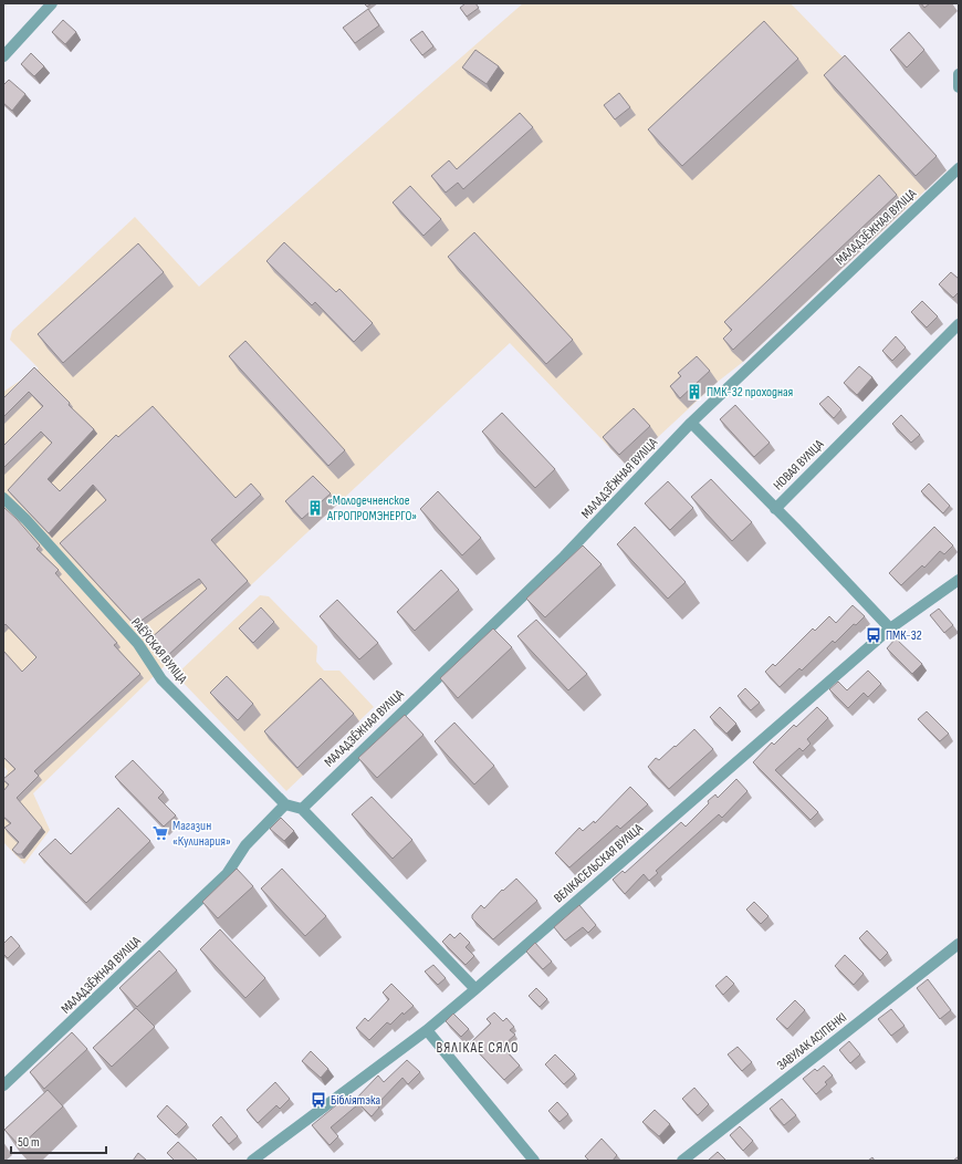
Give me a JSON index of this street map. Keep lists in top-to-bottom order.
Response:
{
  "streets": {
    "street": [
      "МАЛАДЗЁЖНАЯ ВУЛІЦА",
      "НОВАЯ ВУЛІЦА",
      "РАЁЎСКАЯ ВУЛІЦА",
      "ВЕЛІКАСЕЛЬСКАЯ ВУЛІЦА",
      "ЗАВУЛАК АСІПЕНКІ"
    ]
  },
  "crossings": [
    ["МАЛАДЗЁЖНАЯ ВУЛІЦА", "РАЁЎСКАЯ ВУЛІЦА"],
    ["НОВАЯ ВУЛІЦА", "ВЕЛІКАСЕЛЬСКАЯ ВУЛІЦА"]
  ],
  "districts": ["ВЯЛІКАЕ СЯЛО"],
  "places": {
    "building": ["ПМК-32 проходная", "«Молодечненское АГРОПРОМЭНЕРГО»"],
    "bus stop": ["ПМК-32", "Бібліятэка"],
    "supermarket": ["Магазин «Кулинария»"]
  },
  "scale_bar": "50 m"
}
